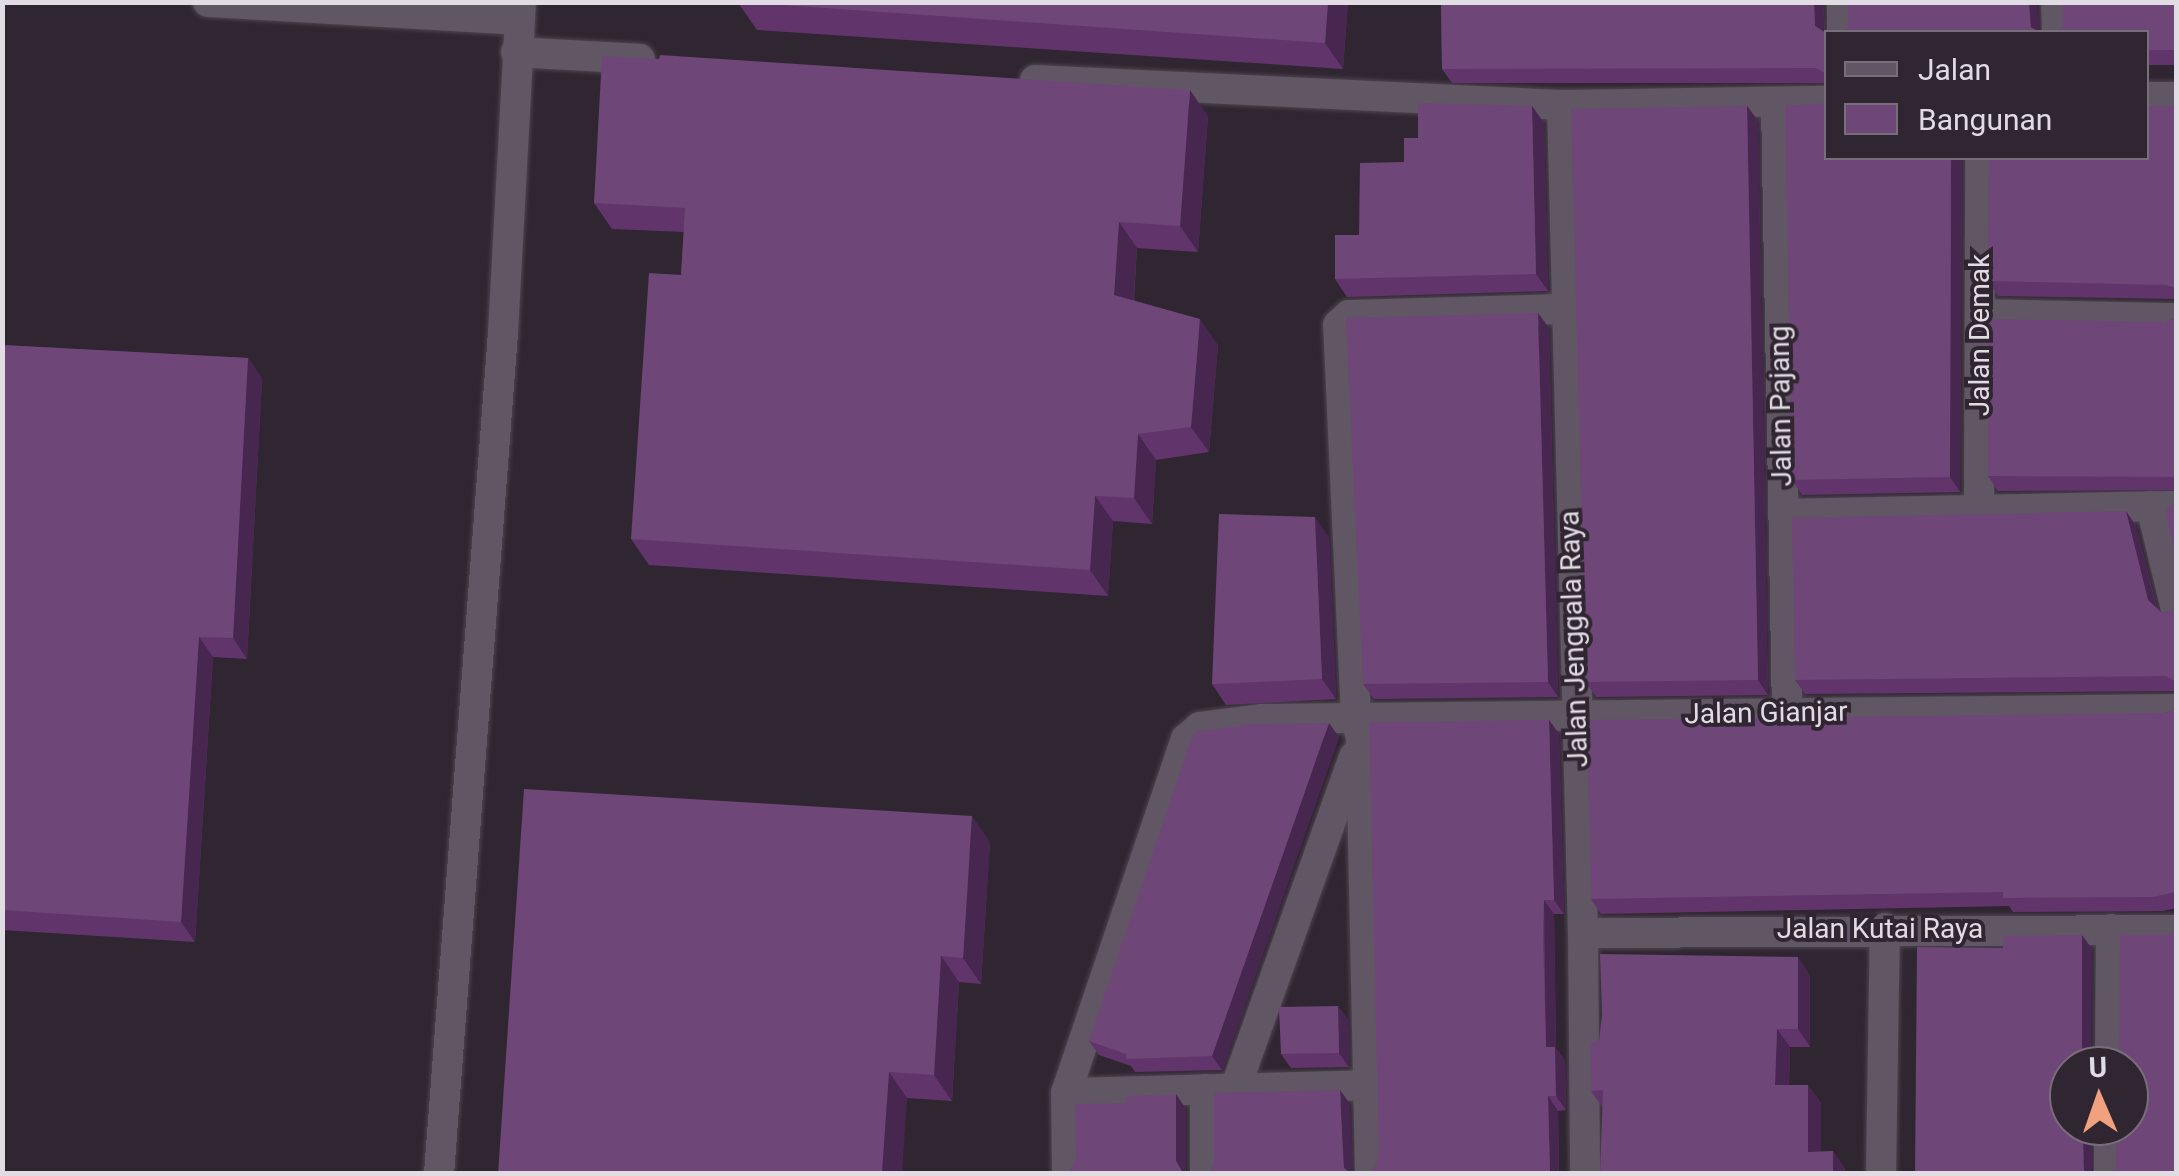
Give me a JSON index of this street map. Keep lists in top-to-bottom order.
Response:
{
  "streets": {
    "street": [
      "Jalan Demak",
      "Jalan Pajang",
      "Jalan Jenggala Raya",
      "Jalan Gianjar",
      "Jalan Kutai Raya"
    ]
  },
  "crossings": [
    ["Jalan Pajang", "Jalan Gianjar"],
    ["Jalan Jenggala Raya", "Jalan Gianjar"],
    ["Jalan Jenggala Raya", "Jalan Kutai Raya"]
  ],
  "legend": ["Jalan", "Bangunan"],
  "north": "top"
}
